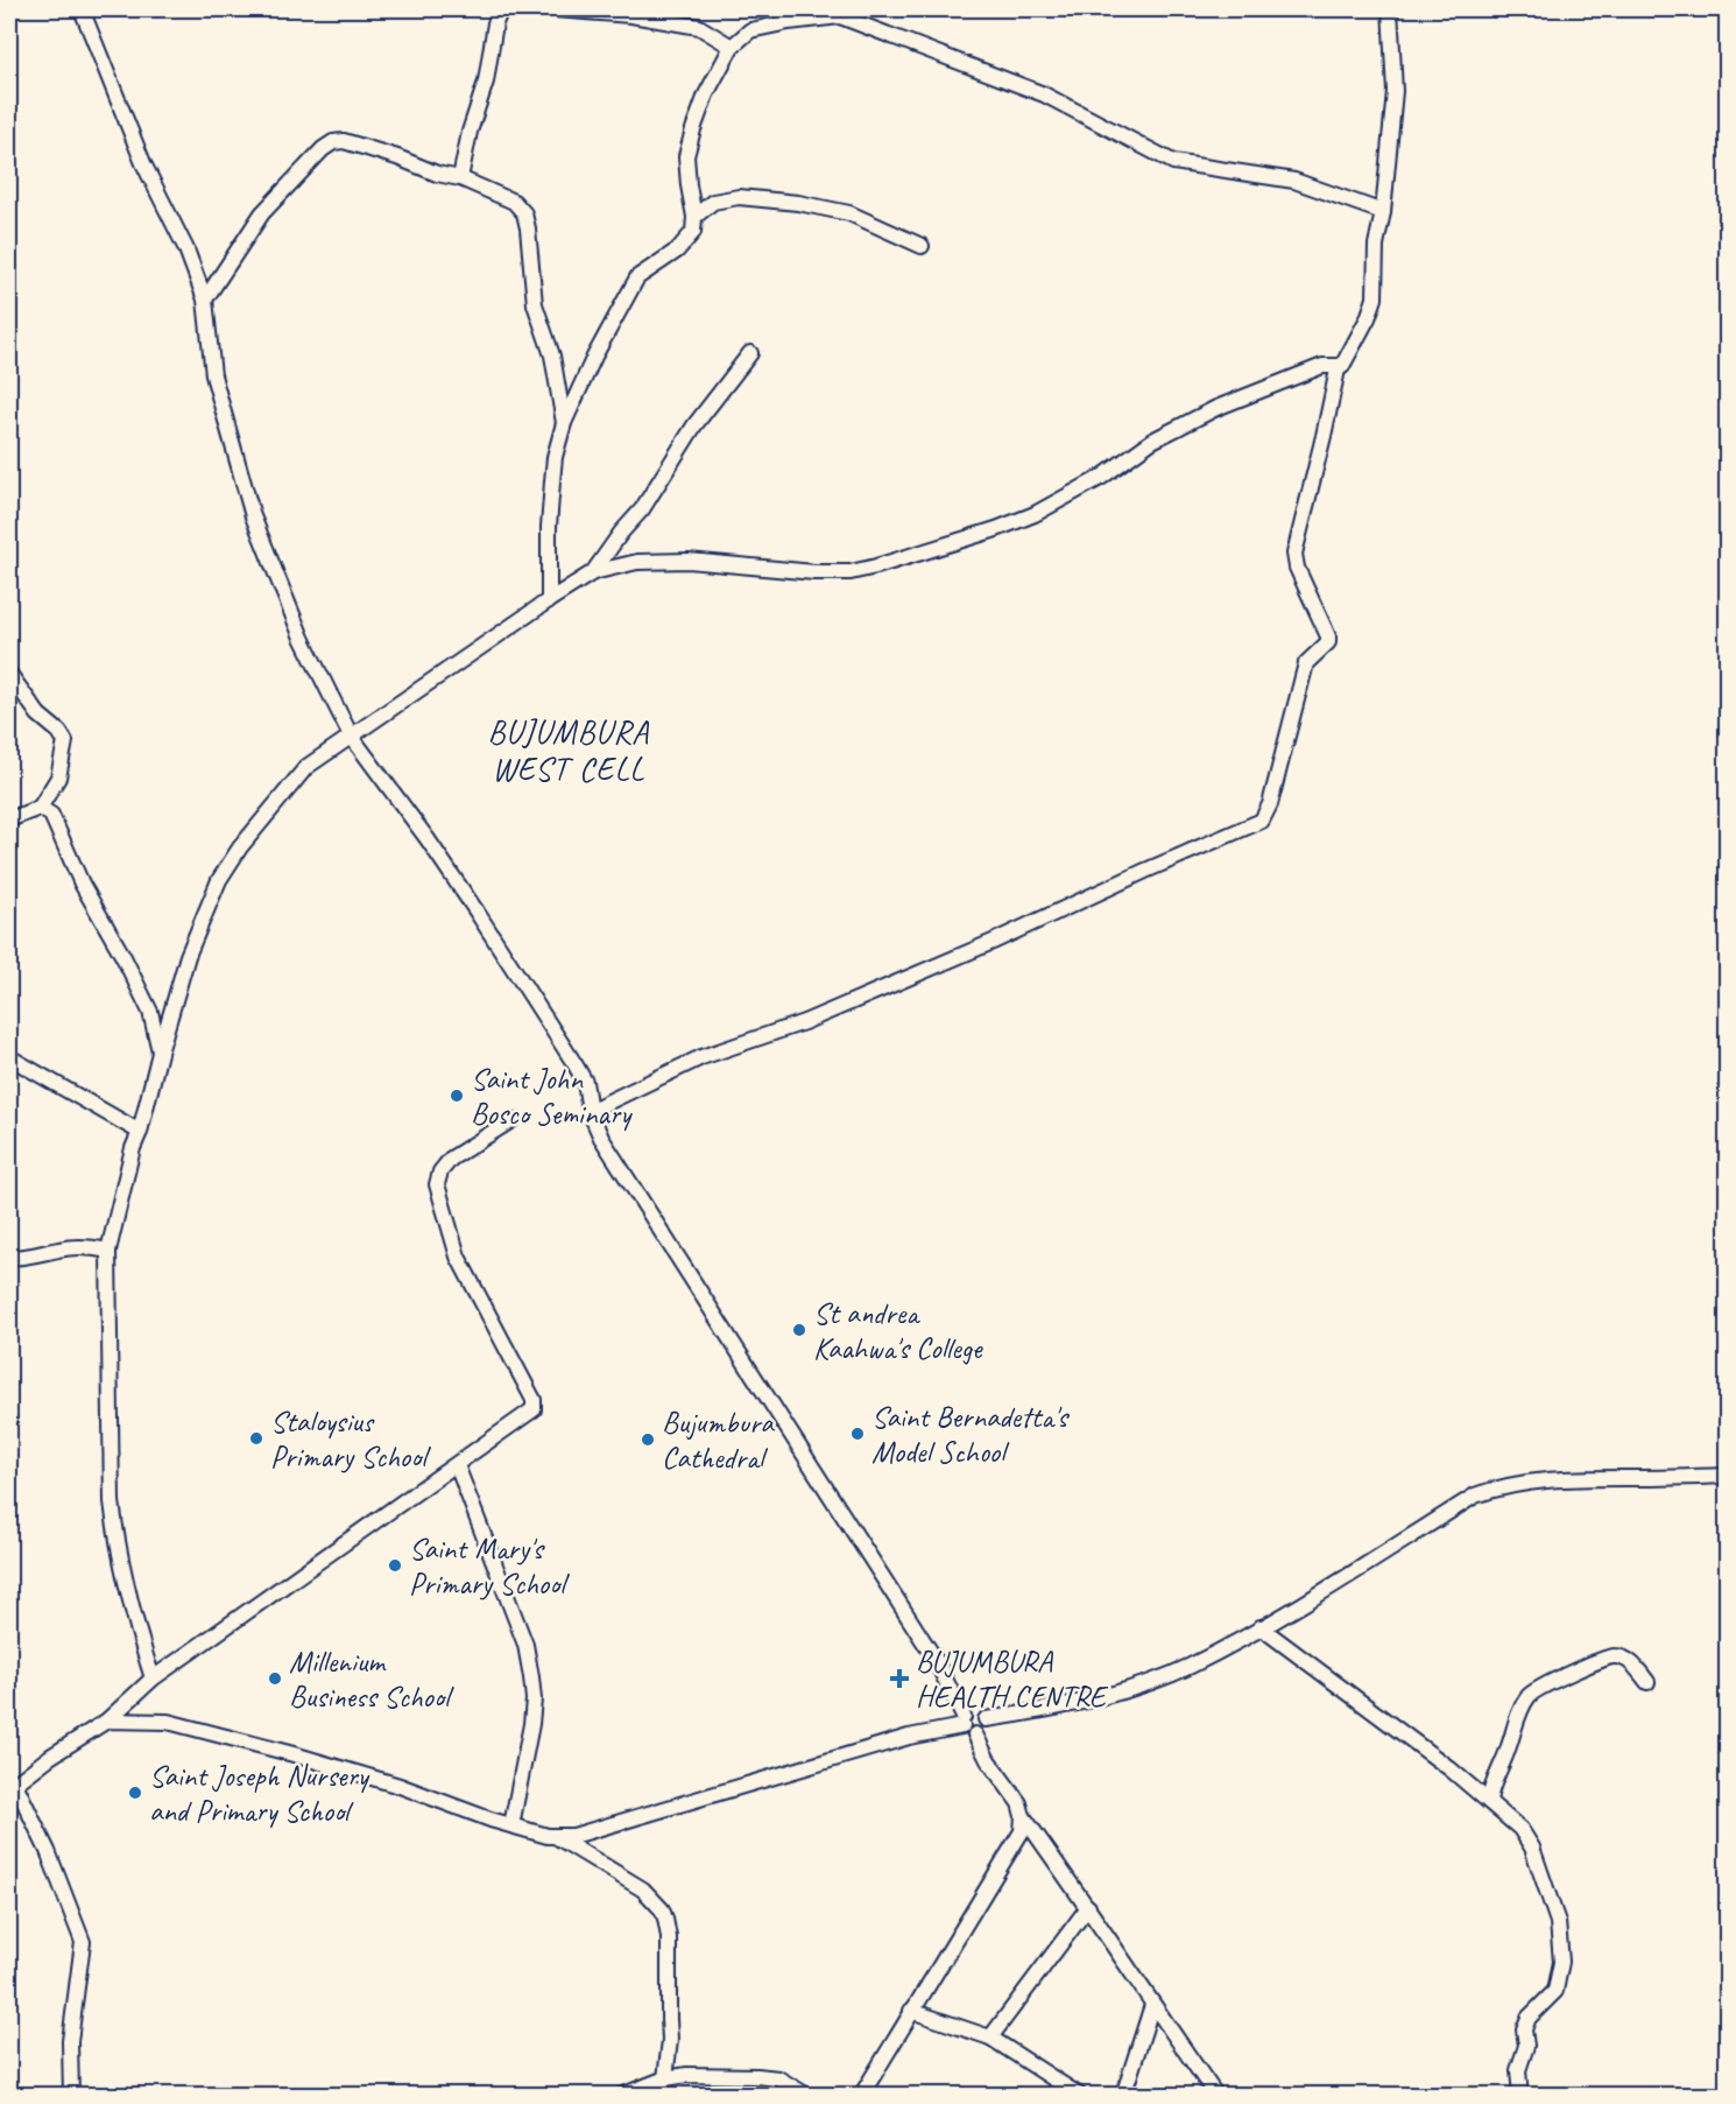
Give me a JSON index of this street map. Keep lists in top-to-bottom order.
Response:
{
  "districts": ["BUJUMBURA WEST CELL"],
  "places": {
    "other": [
      "Saint John Bosco Seminary",
      "St andrea Kaahwa's College",
      "Saint Bernadetta's Model School",
      "Staloysius Primary School",
      "Bujumbura Cathedral",
      "Saint Mary's Primary School",
      "Millenium Business School",
      "Saint Joseph Nursery and Primary School"
    ],
    "health": ["BUJUMBURA HEALTH CENTRE"]
  }
}
